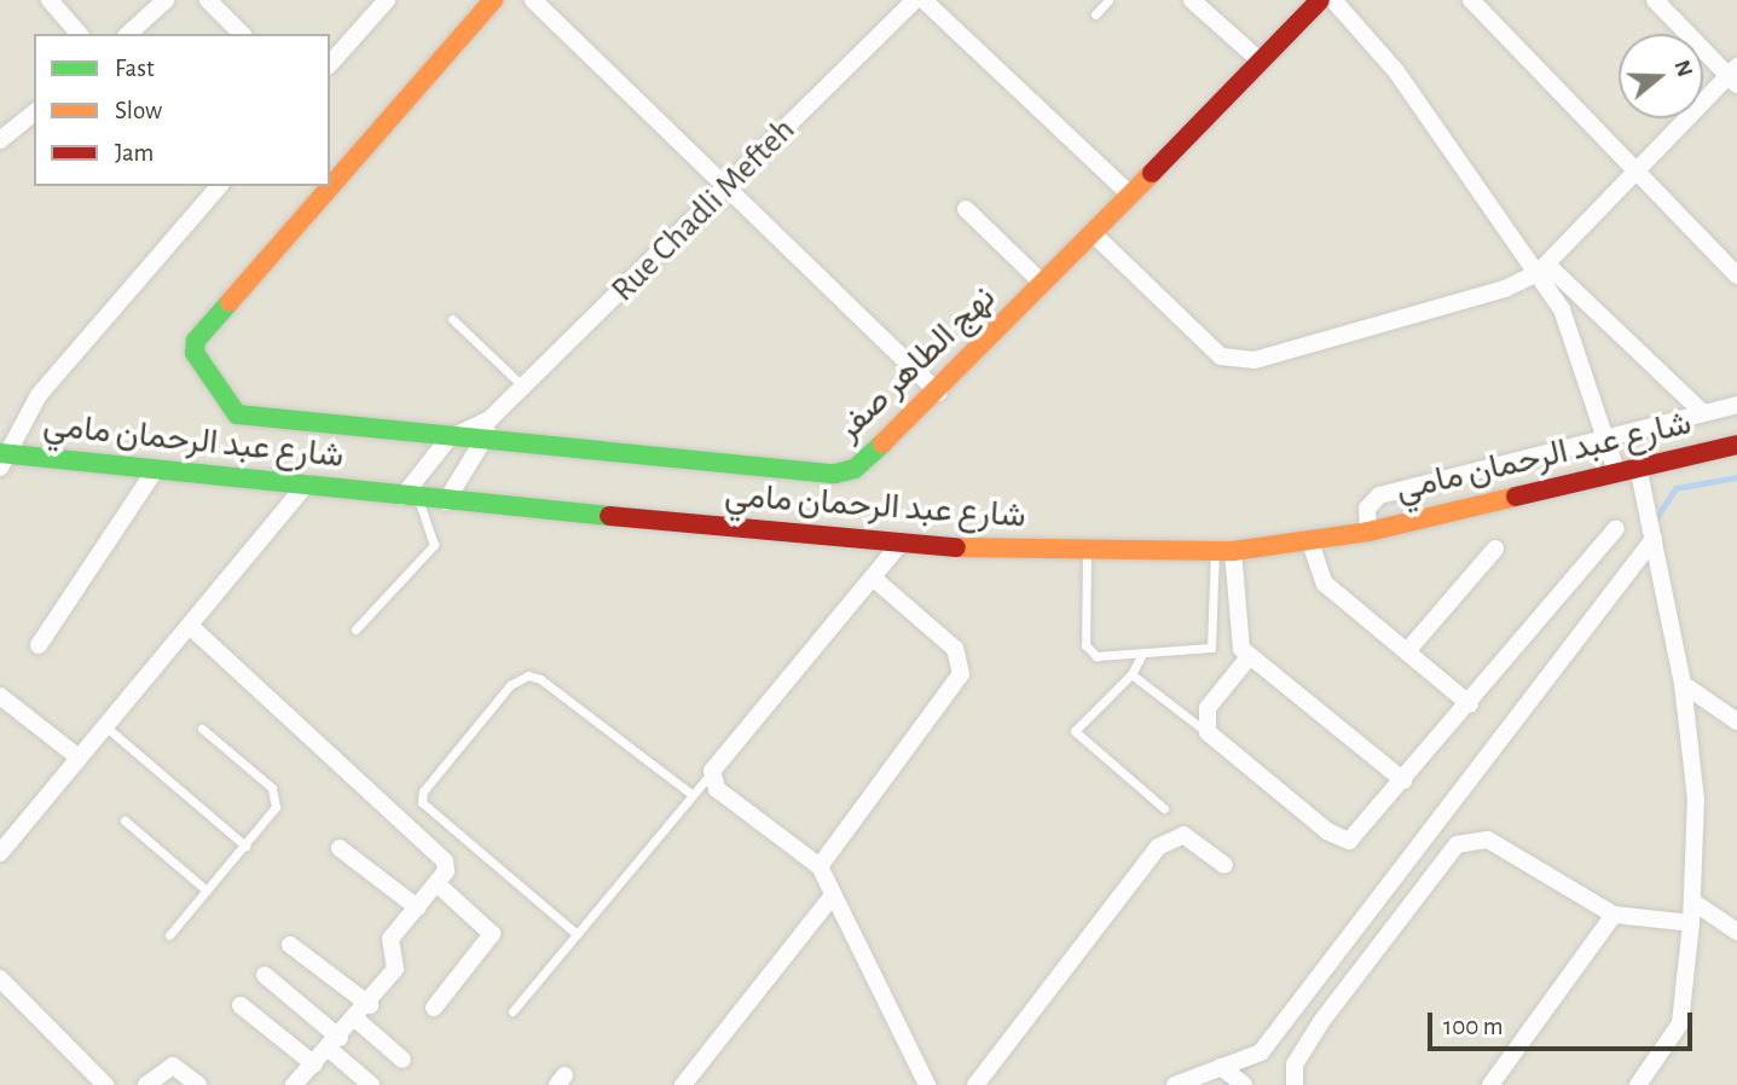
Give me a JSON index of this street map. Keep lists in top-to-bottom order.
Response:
{
  "streets": {
    "street": ["Rue Chadli Mefteh", "نهج الطاهر صفر", "شارع عبد الرحمان مامي"]
  },
  "legend": ["Fast", "Slow", "Jam"],
  "scale_bar": "100 m",
  "north": "right"
}
